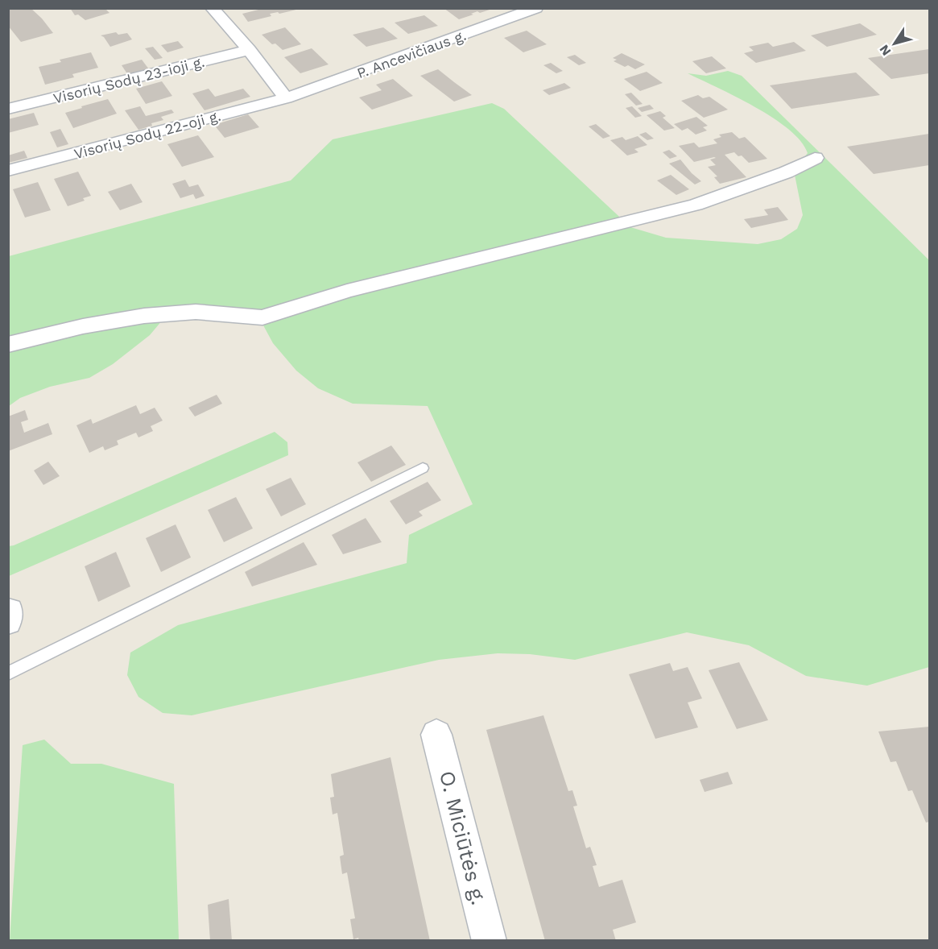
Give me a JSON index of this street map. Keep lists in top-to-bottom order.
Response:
{
  "streets": {
    "street": [
      "P. Ancevičiaus g.",
      "Visorių Sodų 23-ioji g.",
      "Visorių Sodų 22-oji g.",
      "O. Miciūtės g."
    ]
  },
  "crossings": [
    ["P. Ancevičiaus g.", "Visorių Sodų 22-oji g."]
  ],
  "north": "bottom left"
}
